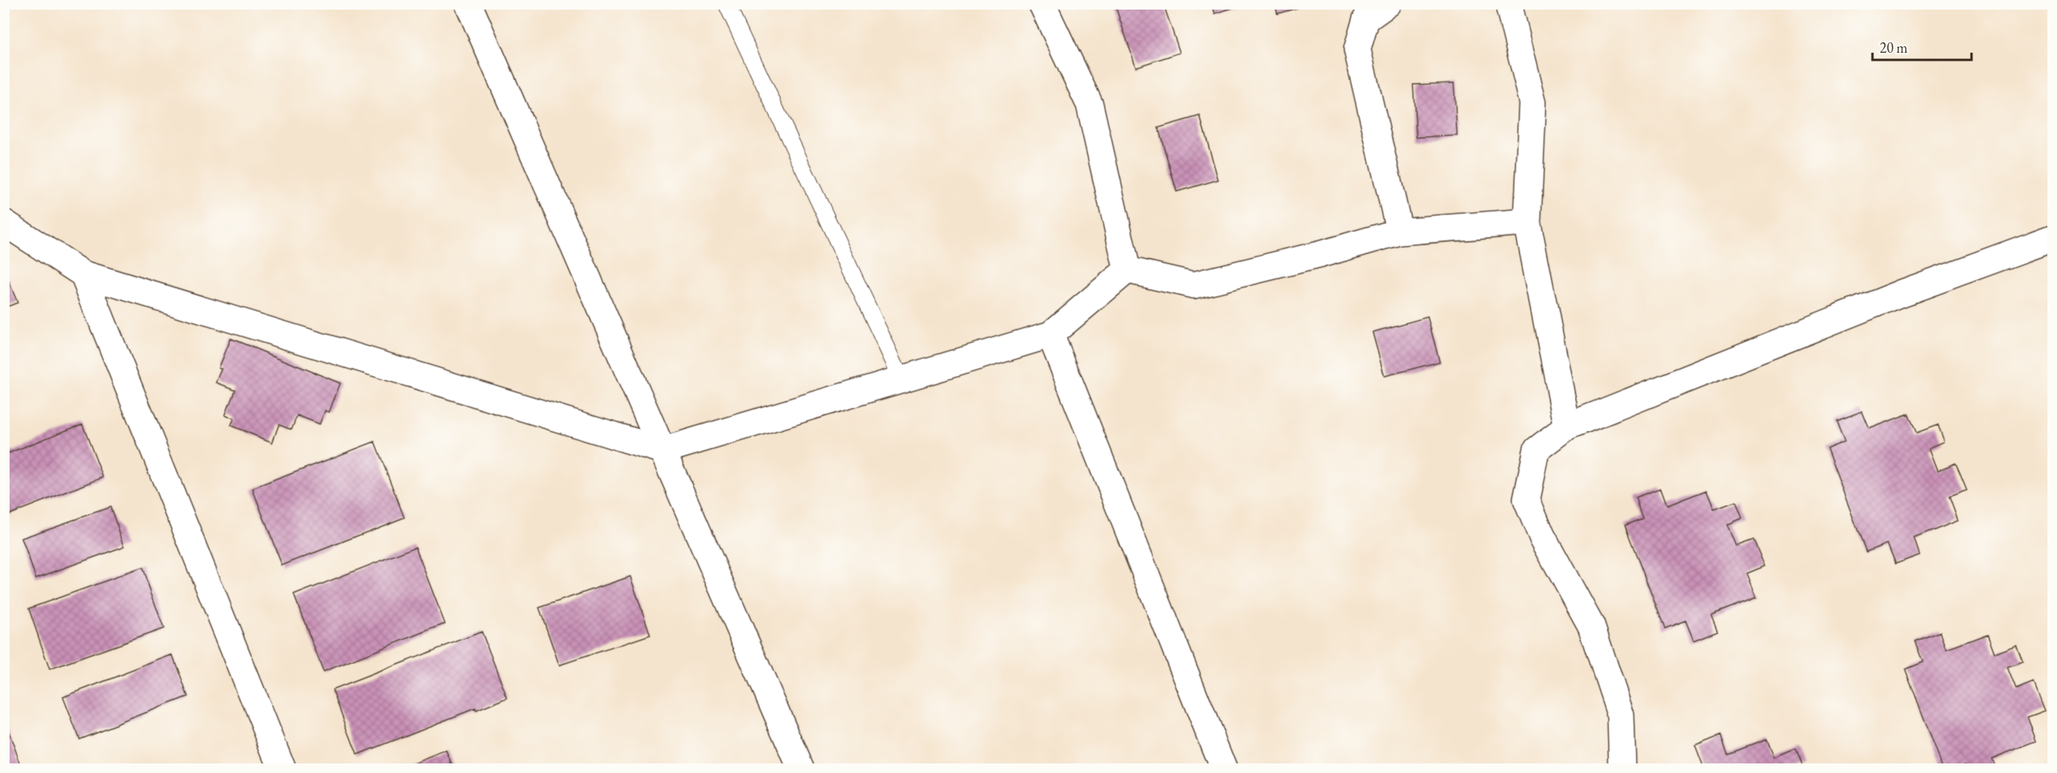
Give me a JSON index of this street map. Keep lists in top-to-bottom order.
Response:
{
  "scale_bar": "20 m"
}
